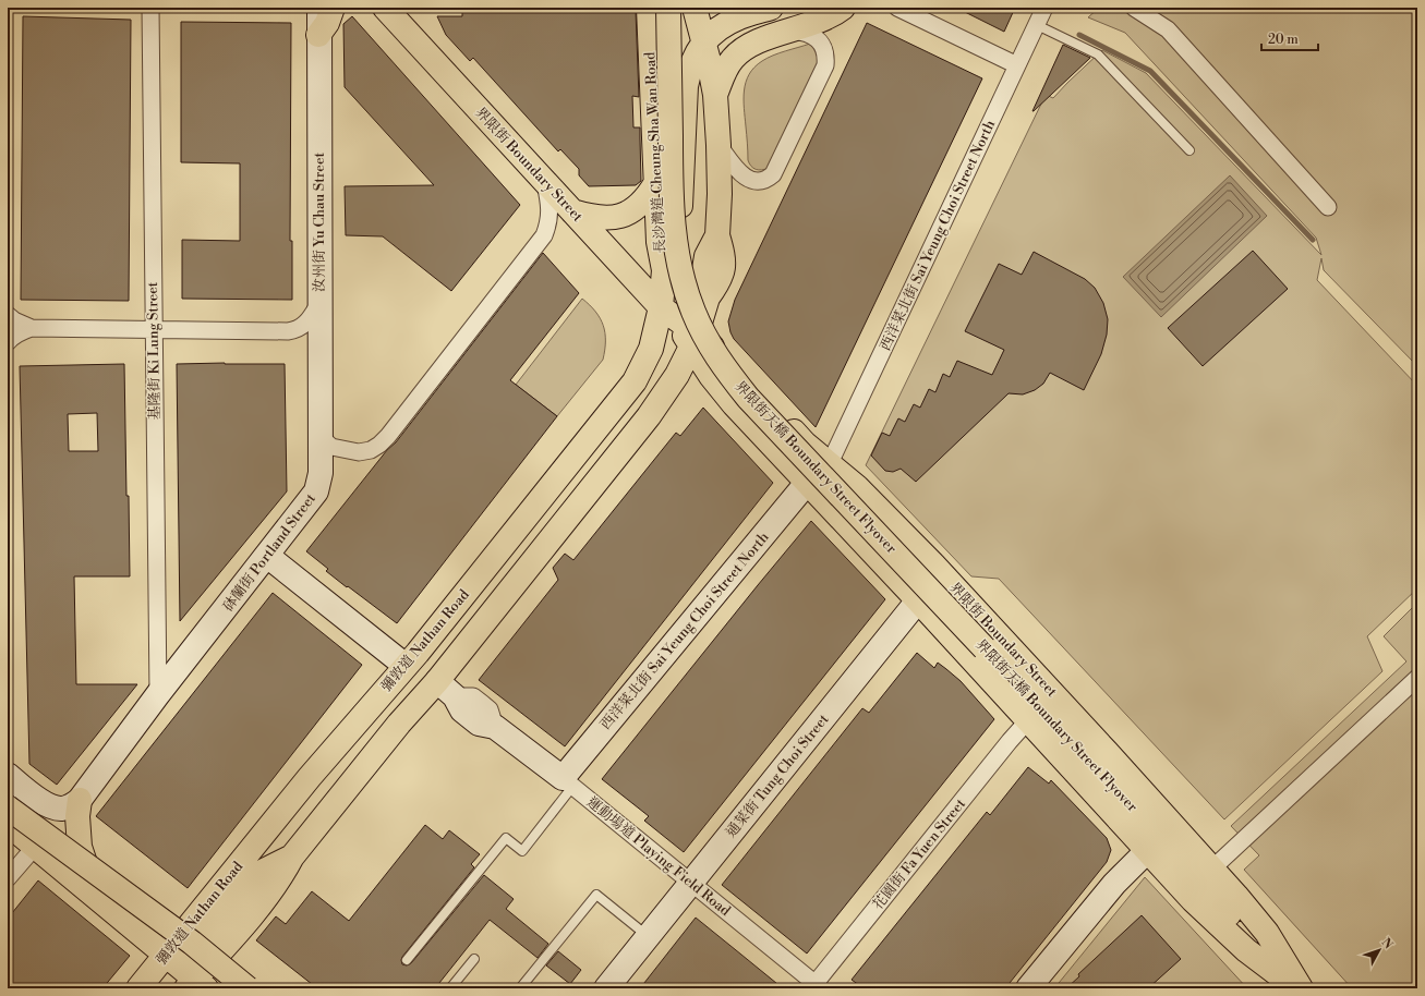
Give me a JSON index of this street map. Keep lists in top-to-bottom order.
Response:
{
  "streets": {
    "main road": [
      "長沙灣道 Cheung Sha Wan Road",
      "界限街 Boundary Street",
      "界限街天橋 Boundary Street Flyover",
      "彌敦道 Nathan Road"
    ],
    "street": [
      "汝州街 Yu Chau Street",
      "西洋菜北街 Sai Yeung Choi Street North",
      "基隆街 Ki Lung Street",
      "砵蘭街 Portland Street",
      "通菜街 Tung Choi Street",
      "花園街 Fa Yuen Street",
      "運動場道 Playing Field Road"
    ]
  },
  "crossings": [
    ["長沙灣道 Cheung Sha Wan Road", "界限街天橋 Boundary Street Flyover"],
    ["長沙灣道 Cheung Sha Wan Road", "彌敦道 Nathan Road"],
    ["界限街 Boundary Street", "西洋菜北街 Sai Yeung Choi Street North"],
    ["界限街 Boundary Street", "界限街天橋 Boundary Street Flyover"],
    ["界限街 Boundary Street", "彌敦道 Nathan Road"],
    ["界限街 Boundary Street", "通菜街 Tung Choi Street"],
    ["界限街 Boundary Street", "花園街 Fa Yuen Street"],
    ["汝州街 Yu Chau Street", "砵蘭街 Portland Street"],
    ["西洋菜北街 Sai Yeung Choi Street North", "運動場道 Playing Field Road"],
    ["基隆街 Ki Lung Street", "砵蘭街 Portland Street"],
    ["彌敦道 Nathan Road", "運動場道 Playing Field Road"],
    ["通菜街 Tung Choi Street", "運動場道 Playing Field Road"],
    ["花園街 Fa Yuen Street", "運動場道 Playing Field Road"]
  ],
  "scale_bar": "20 m",
  "north": "top right"
}
